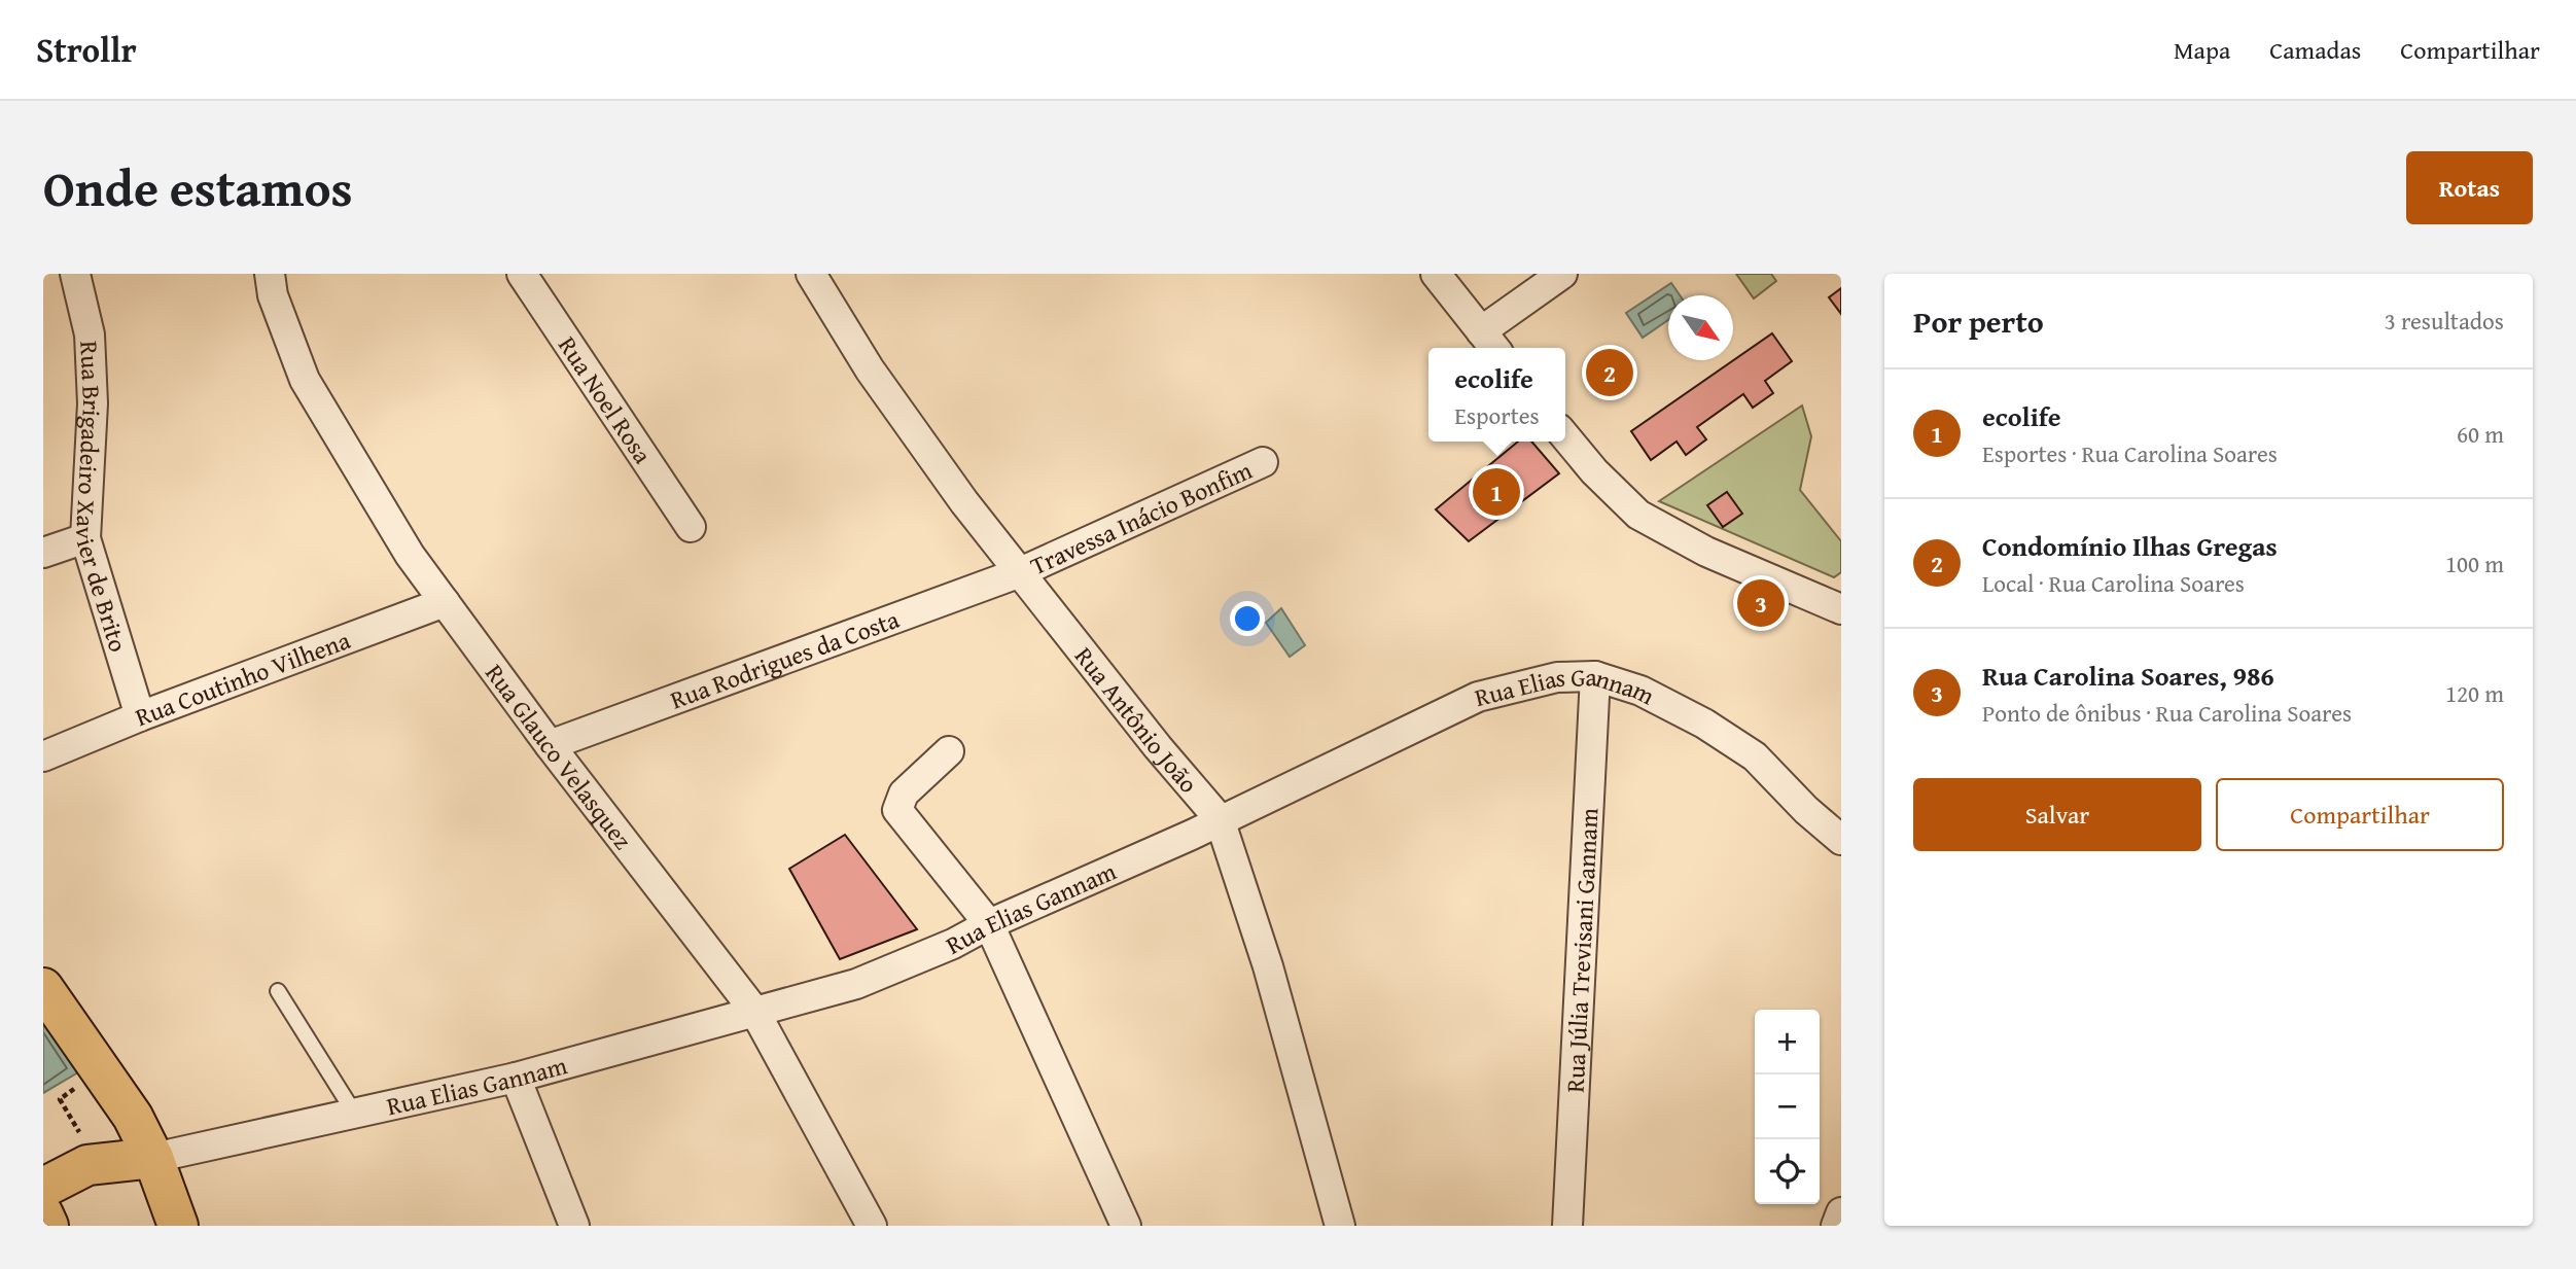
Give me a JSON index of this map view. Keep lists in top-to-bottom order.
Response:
{
  "streets": {
    "street": [
      "Rua Noel Rosa",
      "Rua Brigadeiro Xavier de Brito",
      "Travessa Inácio Bonfim",
      "Rua Rodrigues da Costa",
      "Rua Coutinho Vilhena",
      "Rua Elias Gannam",
      "Rua Antônio João",
      "Rua Glauco Velasquez",
      "Rua Júlia Trevisani Gannam"
    ]
  },
  "crossings": [
    ["Rua Brigadeiro Xavier de Brito", "Rua Coutinho Vilhena"],
    ["Travessa Inácio Bonfim", "Rua Rodrigues da Costa"],
    ["Travessa Inácio Bonfim", "Rua Antônio João"],
    ["Rua Rodrigues da Costa", "Rua Antônio João"],
    ["Rua Rodrigues da Costa", "Rua Glauco Velasquez"],
    ["Rua Coutinho Vilhena", "Rua Glauco Velasquez"],
    ["Rua Elias Gannam", "Rua Antônio João"],
    ["Rua Elias Gannam", "Rua Glauco Velasquez"],
    ["Rua Elias Gannam", "Rua Júlia Trevisani Gannam"]
  ],
  "north": "bottom right",
  "page": {
    "header": "Strollr",
    "nav": ["Mapa", "Camadas", "Compartilhar"],
    "title": "Onde estamos",
    "buttons": [
      "Rotas",
      ["Salvar", "Compartilhar"]
    ],
    "heading": ["Por perto", "3 resultados"],
    "pins": ["2", "1", "3"],
    "popup": ["ecolife", "Esportes"],
    "list": [
      {
        "mark": "1",
        "name": "ecolife",
        "note": "Esportes · Rua Carolina Soares",
        "value": "60 m"
      },
      {
        "mark": "2",
        "name": "Condomínio Ilhas Gregas",
        "note": "Local · Rua Carolina Soares",
        "value": "100 m"
      },
      {
        "mark": "3",
        "name": "Rua Carolina Soares, 986",
        "note": "Ponto de ônibus · Rua Carolina Soares",
        "value": "120 m"
      }
    ],
    "map_buttons": ["+", "−"]
  }
}
